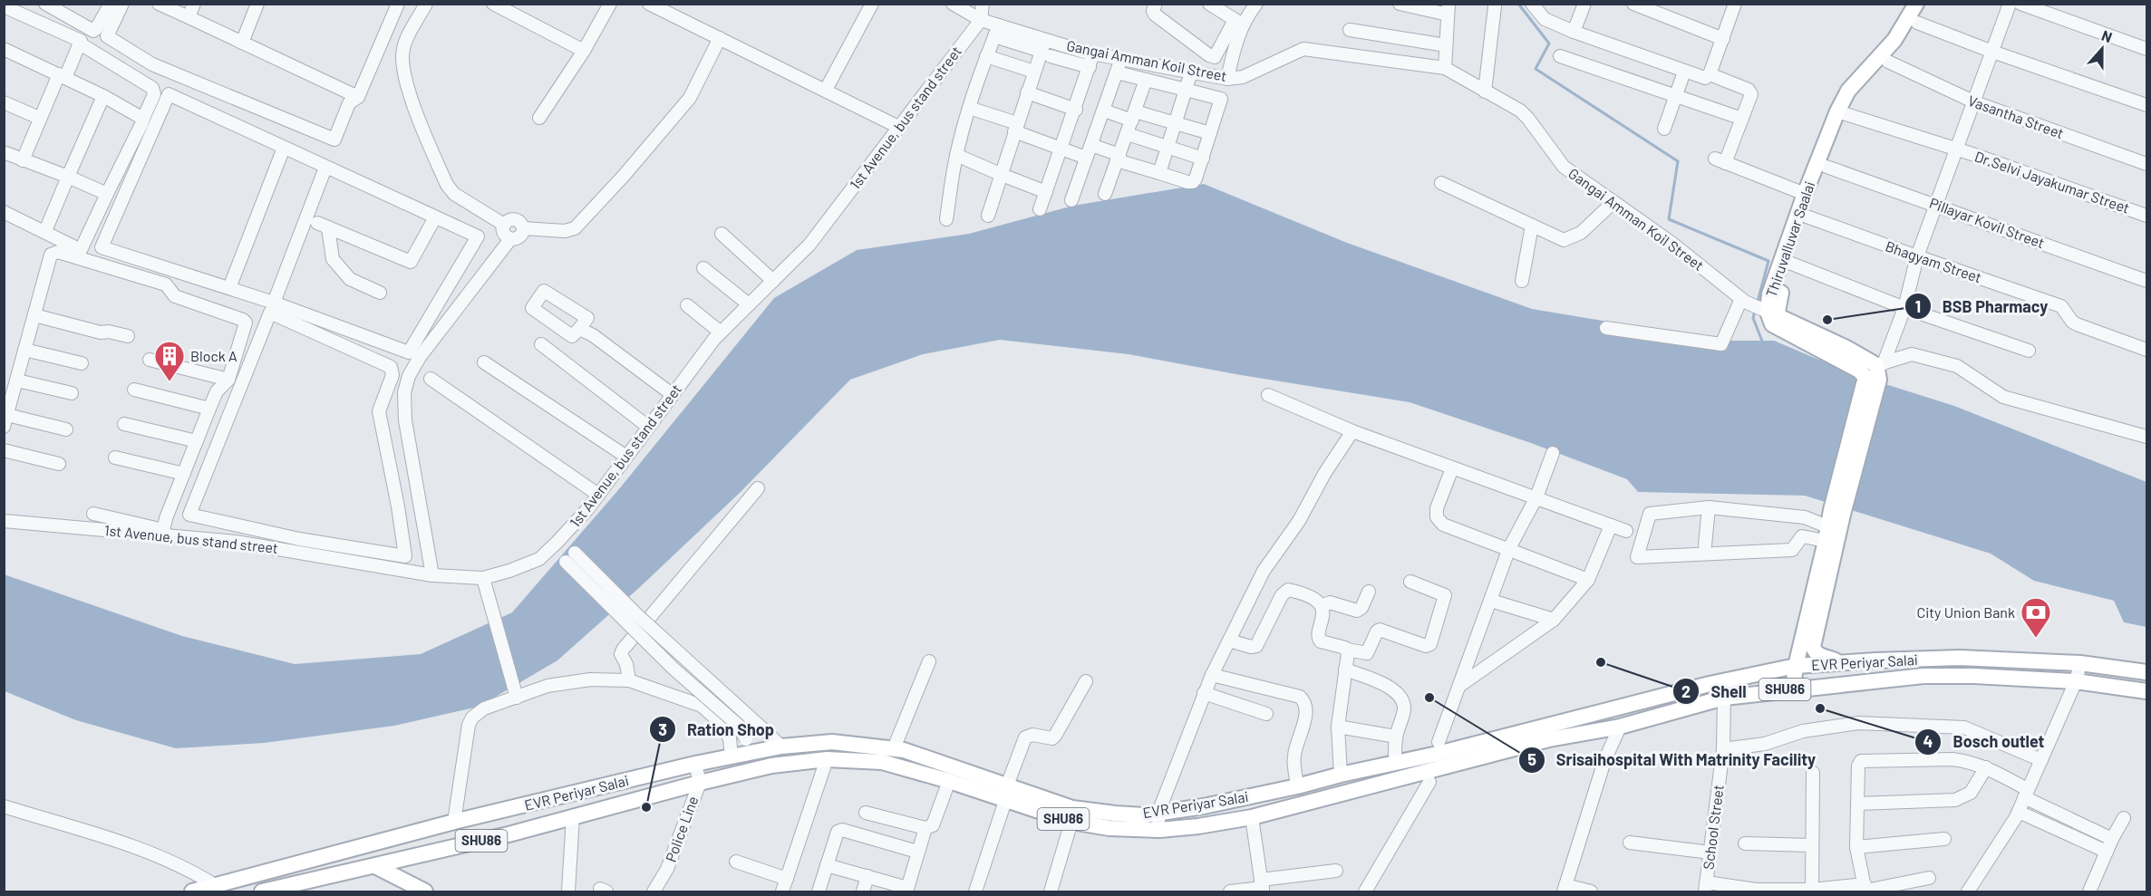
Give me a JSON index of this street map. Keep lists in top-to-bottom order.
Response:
{
  "streets": {
    "main road": ["Thiruvalluvar Saalai", "EVR Periyar Salai", "SHU86"],
    "street": [
      "Gangai Amman Koil Street",
      "Vasantha Street",
      "1st Avenue, bus stand street",
      "Dr.Selvi Jayakumar Street",
      "Pillayar Kovil Street",
      "Bhagyam Street",
      "School Street",
      "Police Line"
    ]
  },
  "crossings": [
    ["Gangai Amman Koil Street", "1st Avenue, bus stand street"],
    ["Gangai Amman Koil Street", "Thiruvalluvar Saalai"],
    ["Vasantha Street", "Thiruvalluvar Saalai"],
    ["Dr.Selvi Jayakumar Street", "Thiruvalluvar Saalai"],
    ["Pillayar Kovil Street", "Thiruvalluvar Saalai"],
    ["Thiruvalluvar Saalai", "Bhagyam Street"],
    ["EVR Periyar Salai", "School Street"],
    ["EVR Periyar Salai", "Police Line"]
  ],
  "places": {
    "other": [
      "BSB Pharmacy",
      "Shell",
      "Srisaihospital With Matrinity Facility",
      "Bosch outlet",
      "Ration Shop"
    ],
    "building": ["Block A"],
    "bank": ["City Union Bank"]
  },
  "north": "top"
}
